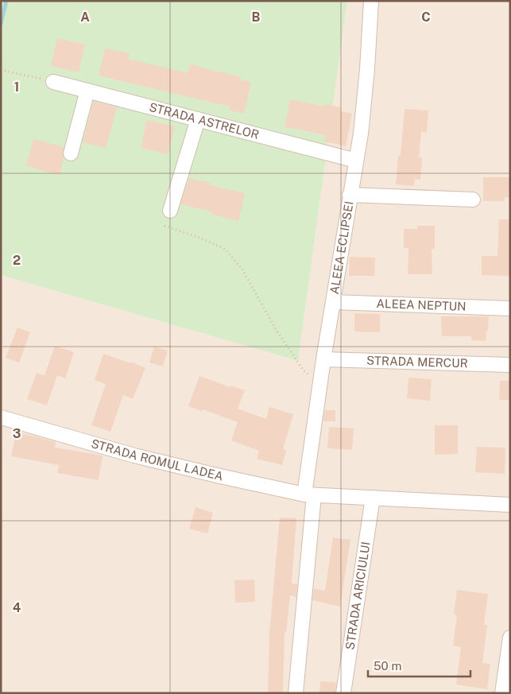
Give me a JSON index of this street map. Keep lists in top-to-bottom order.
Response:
{
  "streets": {
    "street": [
      "STRADA ASTRELOR",
      "ALEEA ECLIPSEI",
      "ALEEA NEPTUN",
      "STRADA MERCUR",
      "STRADA ROMUL LADEA",
      "STRADA ARICIULUI"
    ]
  },
  "crossings": [
    ["STRADA ASTRELOR", "ALEEA ECLIPSEI"],
    ["ALEEA ECLIPSEI", "ALEEA NEPTUN"],
    ["ALEEA ECLIPSEI", "STRADA MERCUR"],
    ["ALEEA ECLIPSEI", "STRADA ROMUL LADEA"],
    ["STRADA ROMUL LADEA", "STRADA ARICIULUI"]
  ],
  "scale_bar": "50 m",
  "grid": {
    "columns": ["A", "B", "C"],
    "rows": [
      "1",
      "2",
      "3",
      "4"
    ]
  }
}
